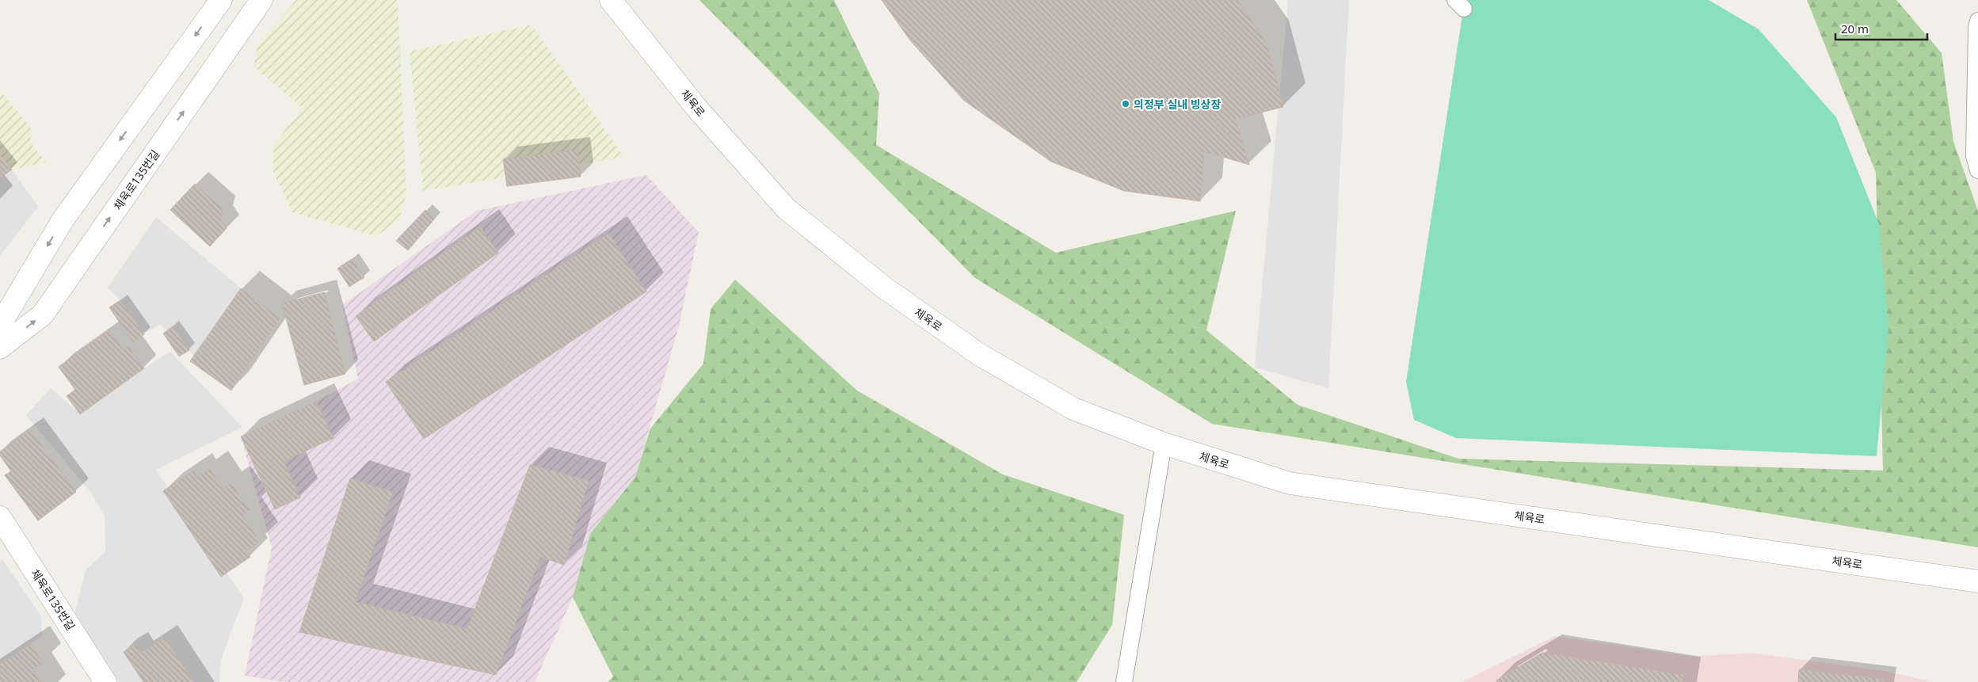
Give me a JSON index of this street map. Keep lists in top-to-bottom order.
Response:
{
  "streets": {
    "street": ["체육로", "체육로135번길"]
  },
  "places": ["의정부 실내 빙상장"],
  "scale_bar": "20 m"
}
